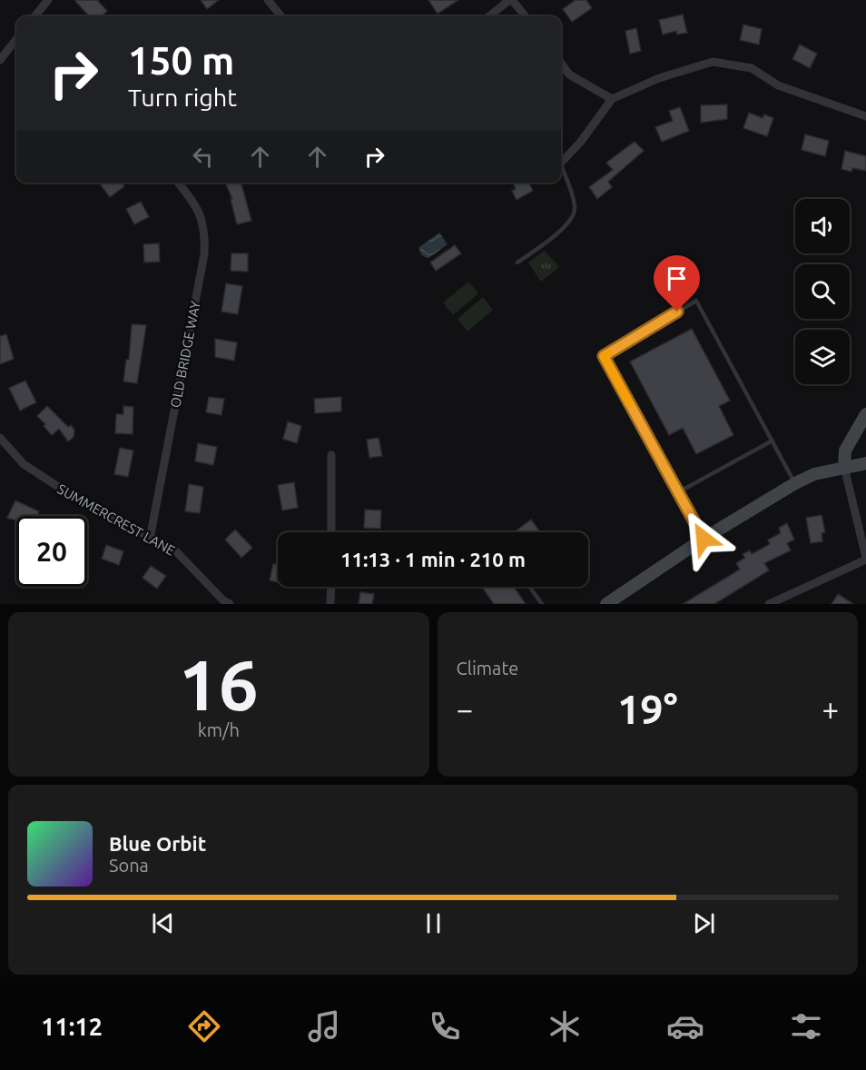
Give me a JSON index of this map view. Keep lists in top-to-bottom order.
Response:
{
  "streets": {
    "street": ["OLD BRIDGE WAY", "SUMMERCREST LANE"]
  },
  "crossings": [
    ["OLD BRIDGE WAY", "SUMMERCREST LANE"]
  ],
  "page": {
    "turn": ["150 m", "Turn right"],
    "limit": "20",
    "trip": "11:13 · 1 min · 210 m",
    "tile": [
      ["16", "km/h"],
      "Climate"
    ],
    "heat": ["−", "19°", "+"],
    "song": ["Blue Orbit", "Sona"],
    "tabs": "11:12"
  }
}
